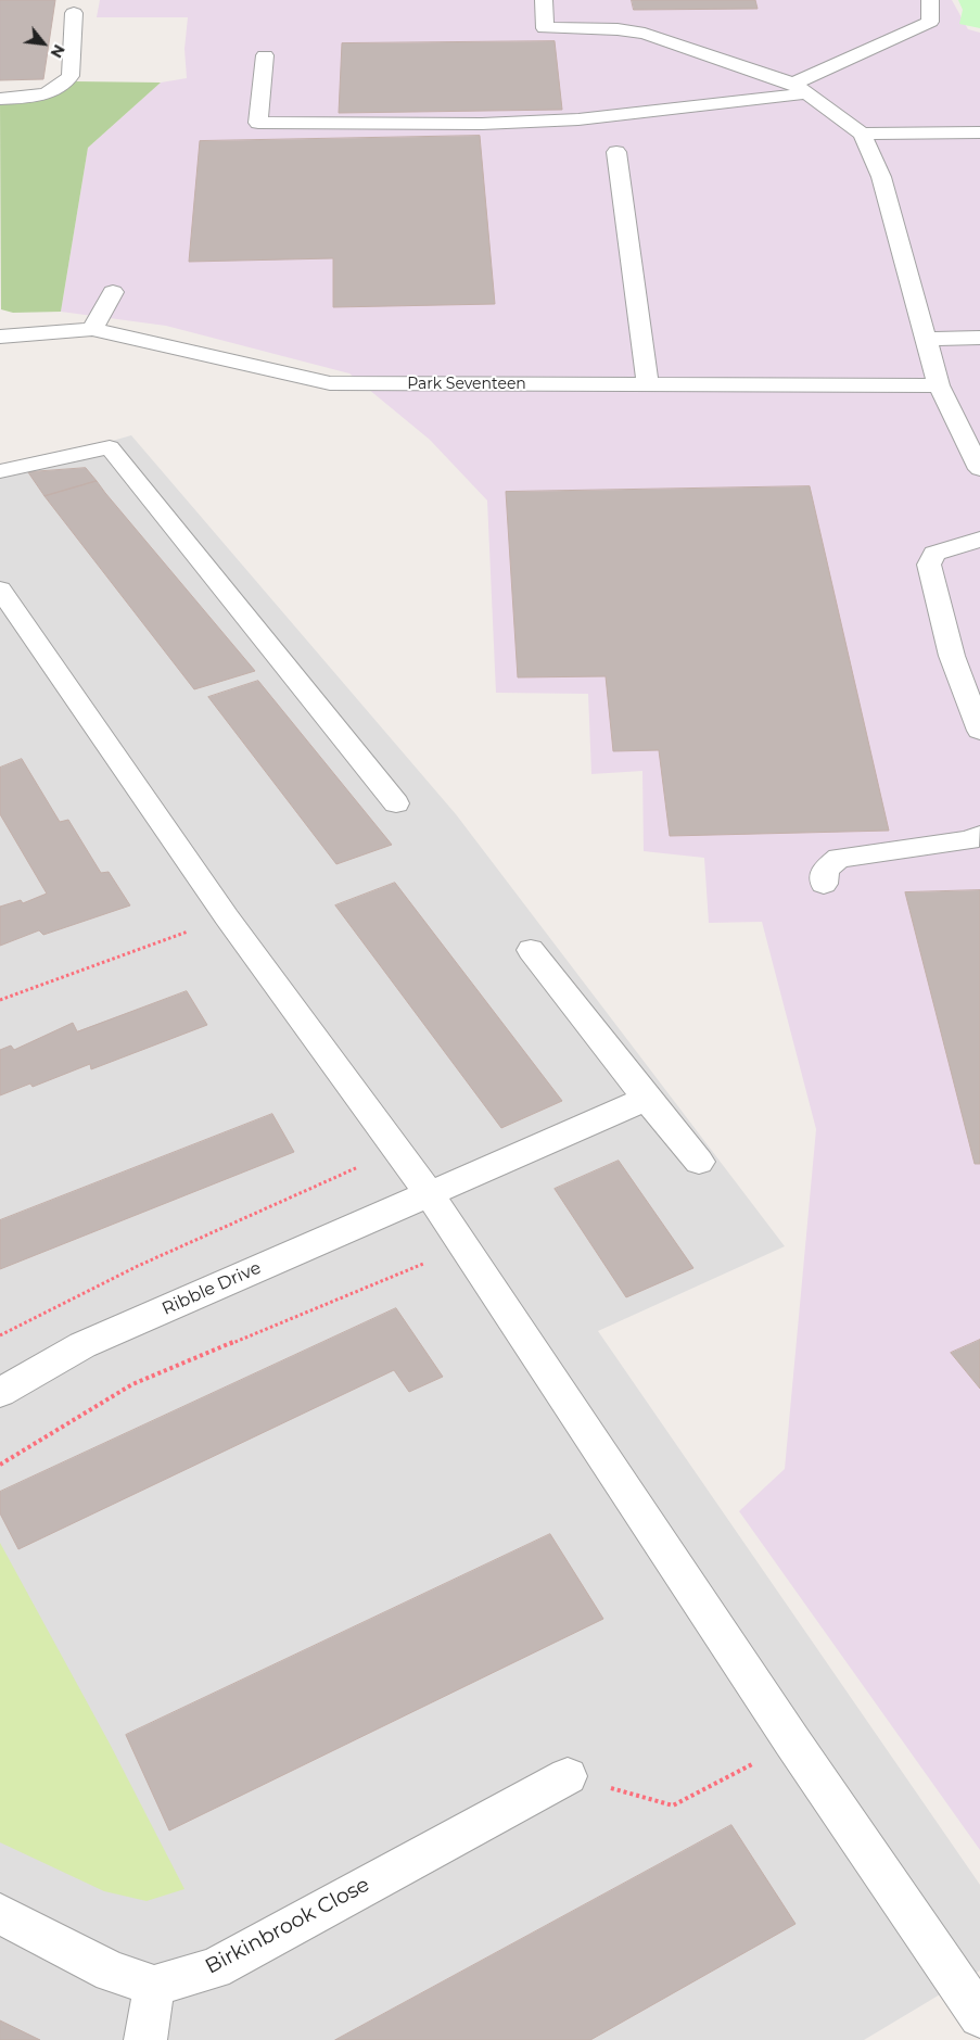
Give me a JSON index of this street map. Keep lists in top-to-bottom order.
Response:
{
  "streets": {
    "street": ["Park Seventeen", "Ribble Drive", "Birkinbrook Close"]
  },
  "north": "bottom right"
}
